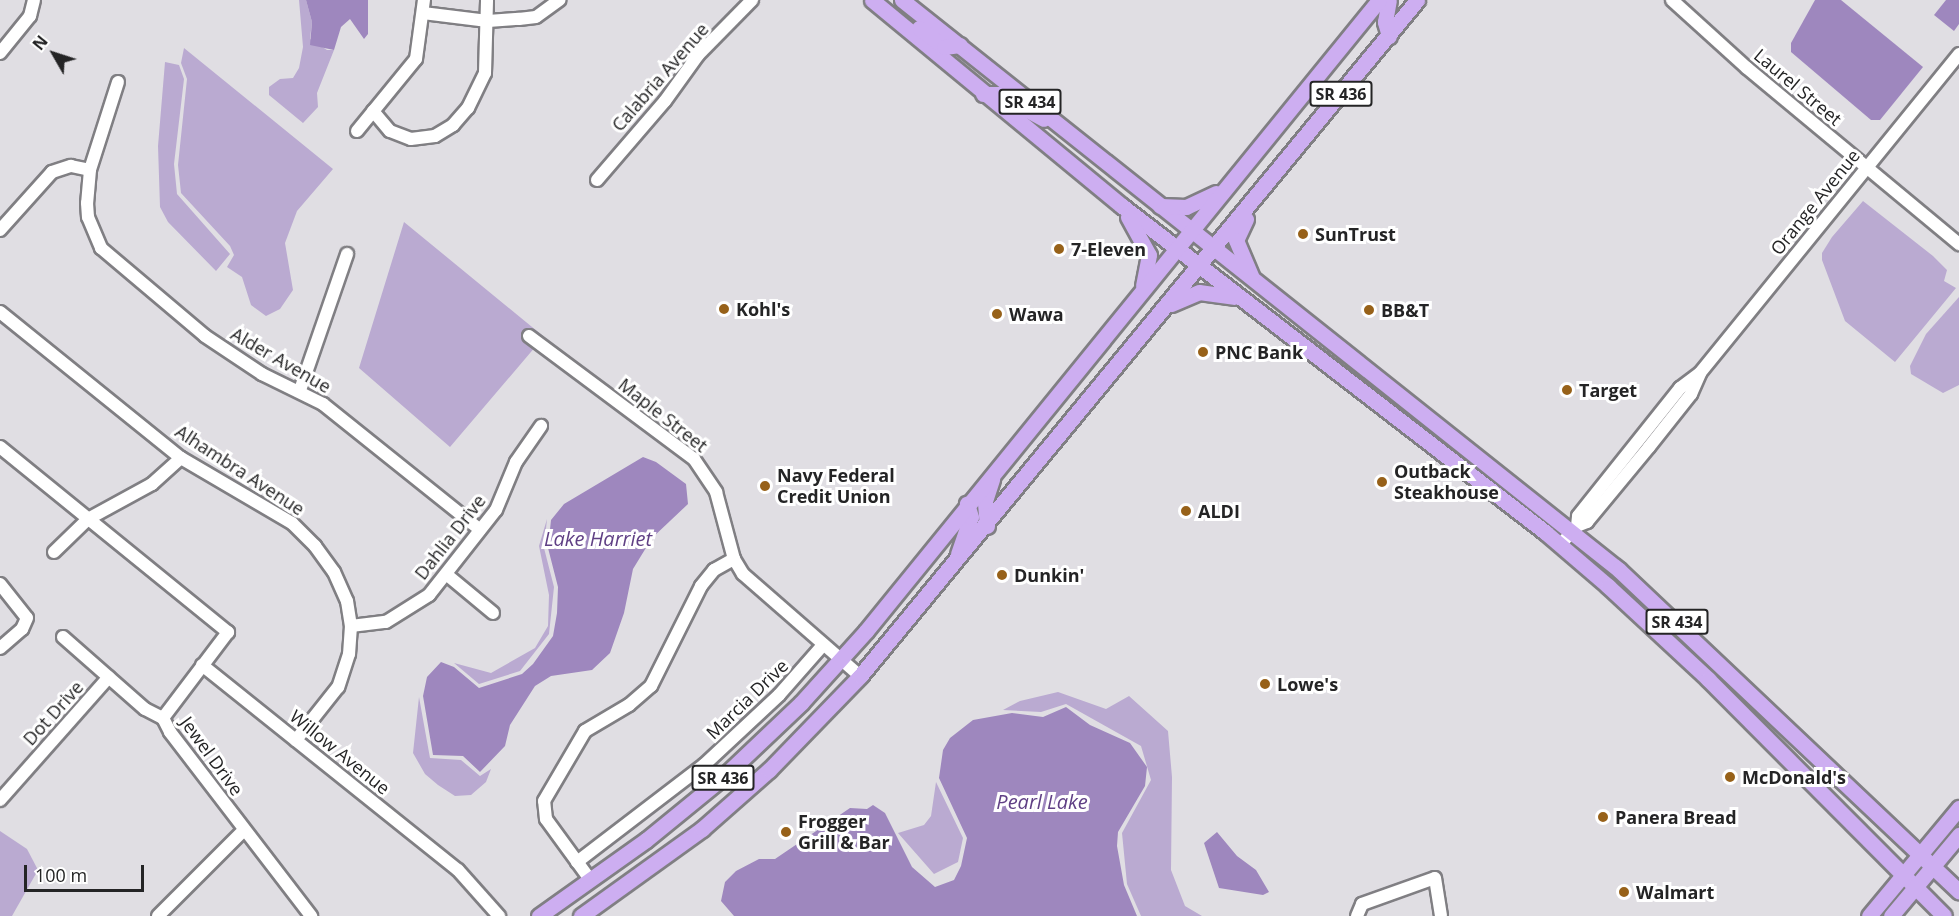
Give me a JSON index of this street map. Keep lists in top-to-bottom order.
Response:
{
  "streets": {
    "main road": ["SR 436", "SR 434"],
    "street": [
      "Calabria Avenue",
      "Laurel Street",
      "Orange Avenue",
      "Alder Avenue",
      "Maple Street",
      "Alhambra Avenue",
      "Dahlia Drive",
      "Marcia Drive",
      "Dot Drive",
      "Willow Avenue",
      "Jewel Drive"
    ]
  },
  "crossings": [
    ["Laurel Street", "Orange Avenue"],
    ["SR 436", "SR 434"],
    ["SR 436", "Maple Street"],
    ["SR 434", "Orange Avenue"],
    ["Alder Avenue", "Dahlia Drive"],
    ["Maple Street", "Marcia Drive"],
    ["Alhambra Avenue", "Dahlia Drive"],
    ["Alhambra Avenue", "Willow Avenue"],
    ["Dot Drive", "Jewel Drive"]
  ],
  "water": ["Lake Harriet", "Pearl Lake"],
  "places": [
    "SunTrust",
    "7-Eleven",
    "Kohl's",
    "BB&T",
    "Wawa",
    "PNC Bank",
    "Target",
    "Outback Steakhouse",
    "Navy Federal Credit Union",
    "ALDI",
    "Dunkin'",
    "Lowe's",
    "McDonald's",
    "Panera Bread",
    "Frogger Grill & Bar",
    "Walmart"
  ],
  "scale_bar": "100 m",
  "north": "top left"
}
